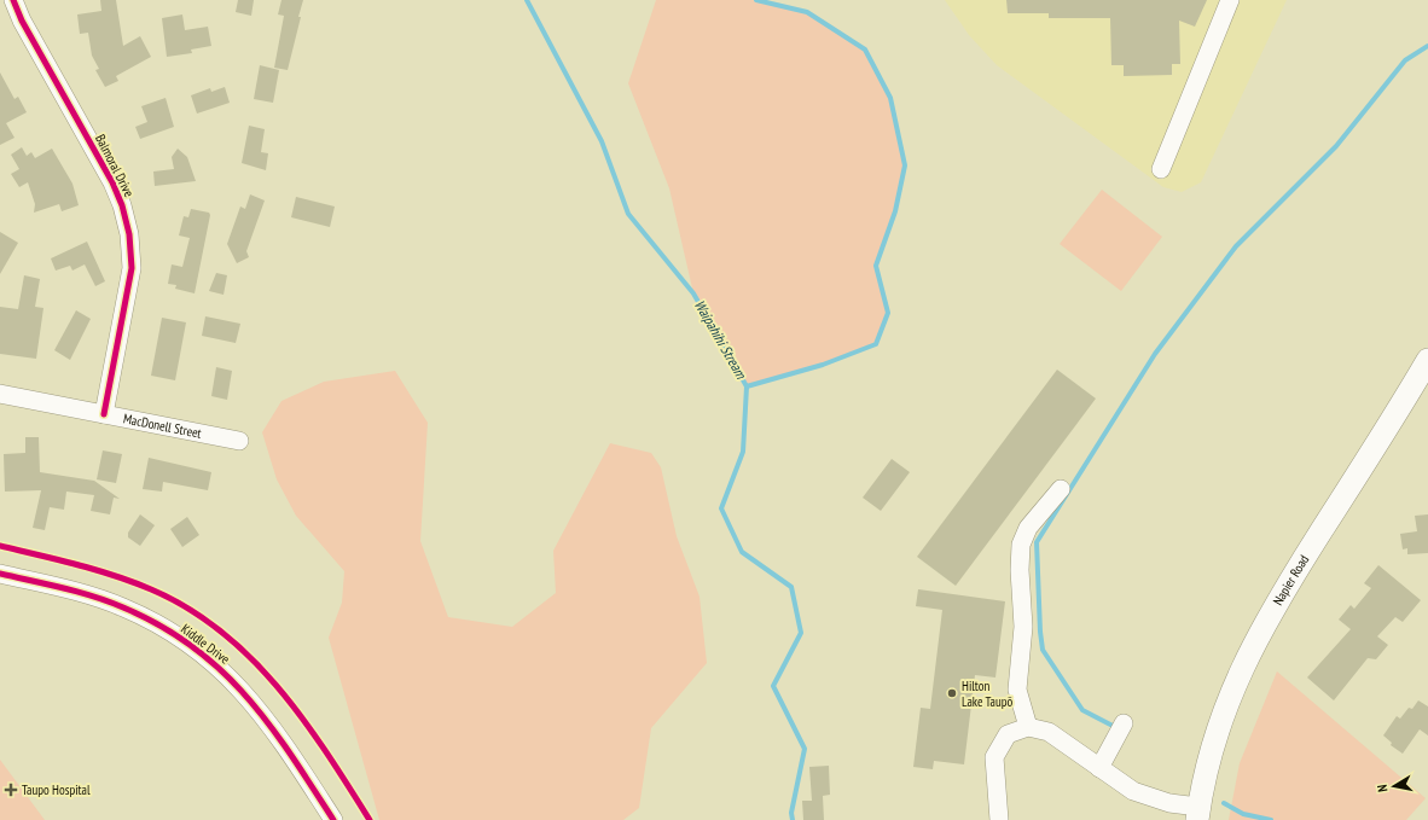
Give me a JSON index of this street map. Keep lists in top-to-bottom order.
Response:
{
  "streets": {
    "main road": ["Napier Road"],
    "street": ["Balmoral Drive", "MacDonell Street", "Kiddle Drive"]
  },
  "crossings": [
    ["Balmoral Drive", "MacDonell Street"]
  ],
  "water": ["Waipahihi Stream"],
  "places": {
    "other": ["Hilton Lake Taupō"],
    "health": ["Taupo Hospital"]
  },
  "north": "left"
}
